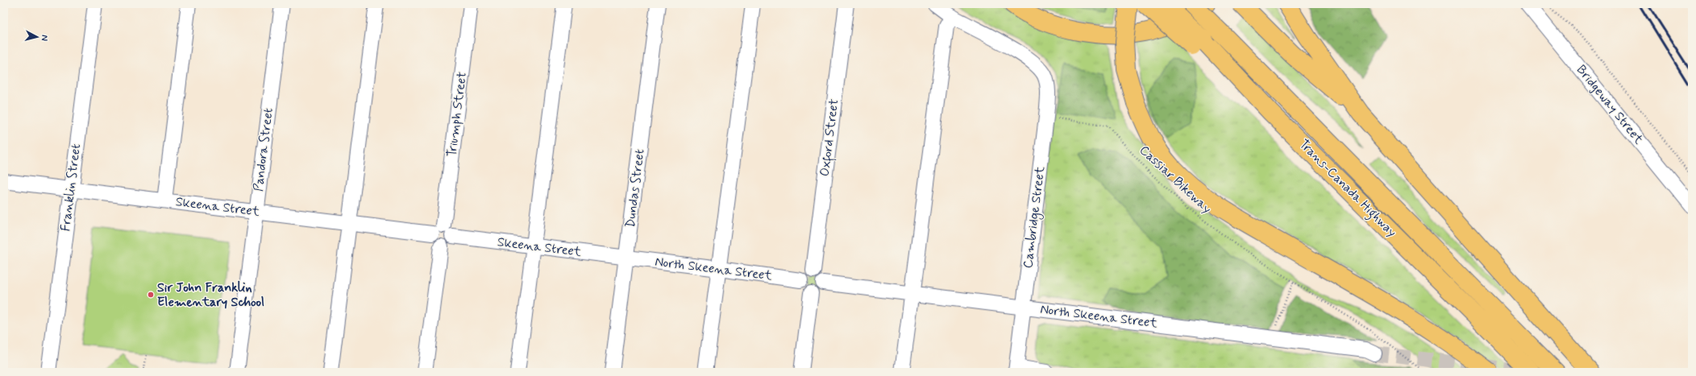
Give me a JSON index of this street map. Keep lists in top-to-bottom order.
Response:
{
  "streets": {
    "highway": ["Trans-Canada Highway"],
    "street": [
      "Bridgeway Street",
      "Triumph Street",
      "Oxford Street",
      "Pandora Street",
      "Franklin Street",
      "Dundas Street",
      "Skeena Street",
      "Cambridge Street",
      "North Skeena Street"
    ],
    "path": ["Cassiar Bikeway"]
  },
  "crossings": [
    ["Triumph Street", "Skeena Street"],
    ["Oxford Street", "North Skeena Street"],
    ["Pandora Street", "Skeena Street"],
    ["Franklin Street", "Skeena Street"],
    ["Dundas Street", "Skeena Street"],
    ["Dundas Street", "North Skeena Street"],
    ["Skeena Street", "North Skeena Street"],
    ["Cambridge Street", "North Skeena Street"]
  ],
  "places": ["Sir John Franklin Elementary School"],
  "north": "right"
}
